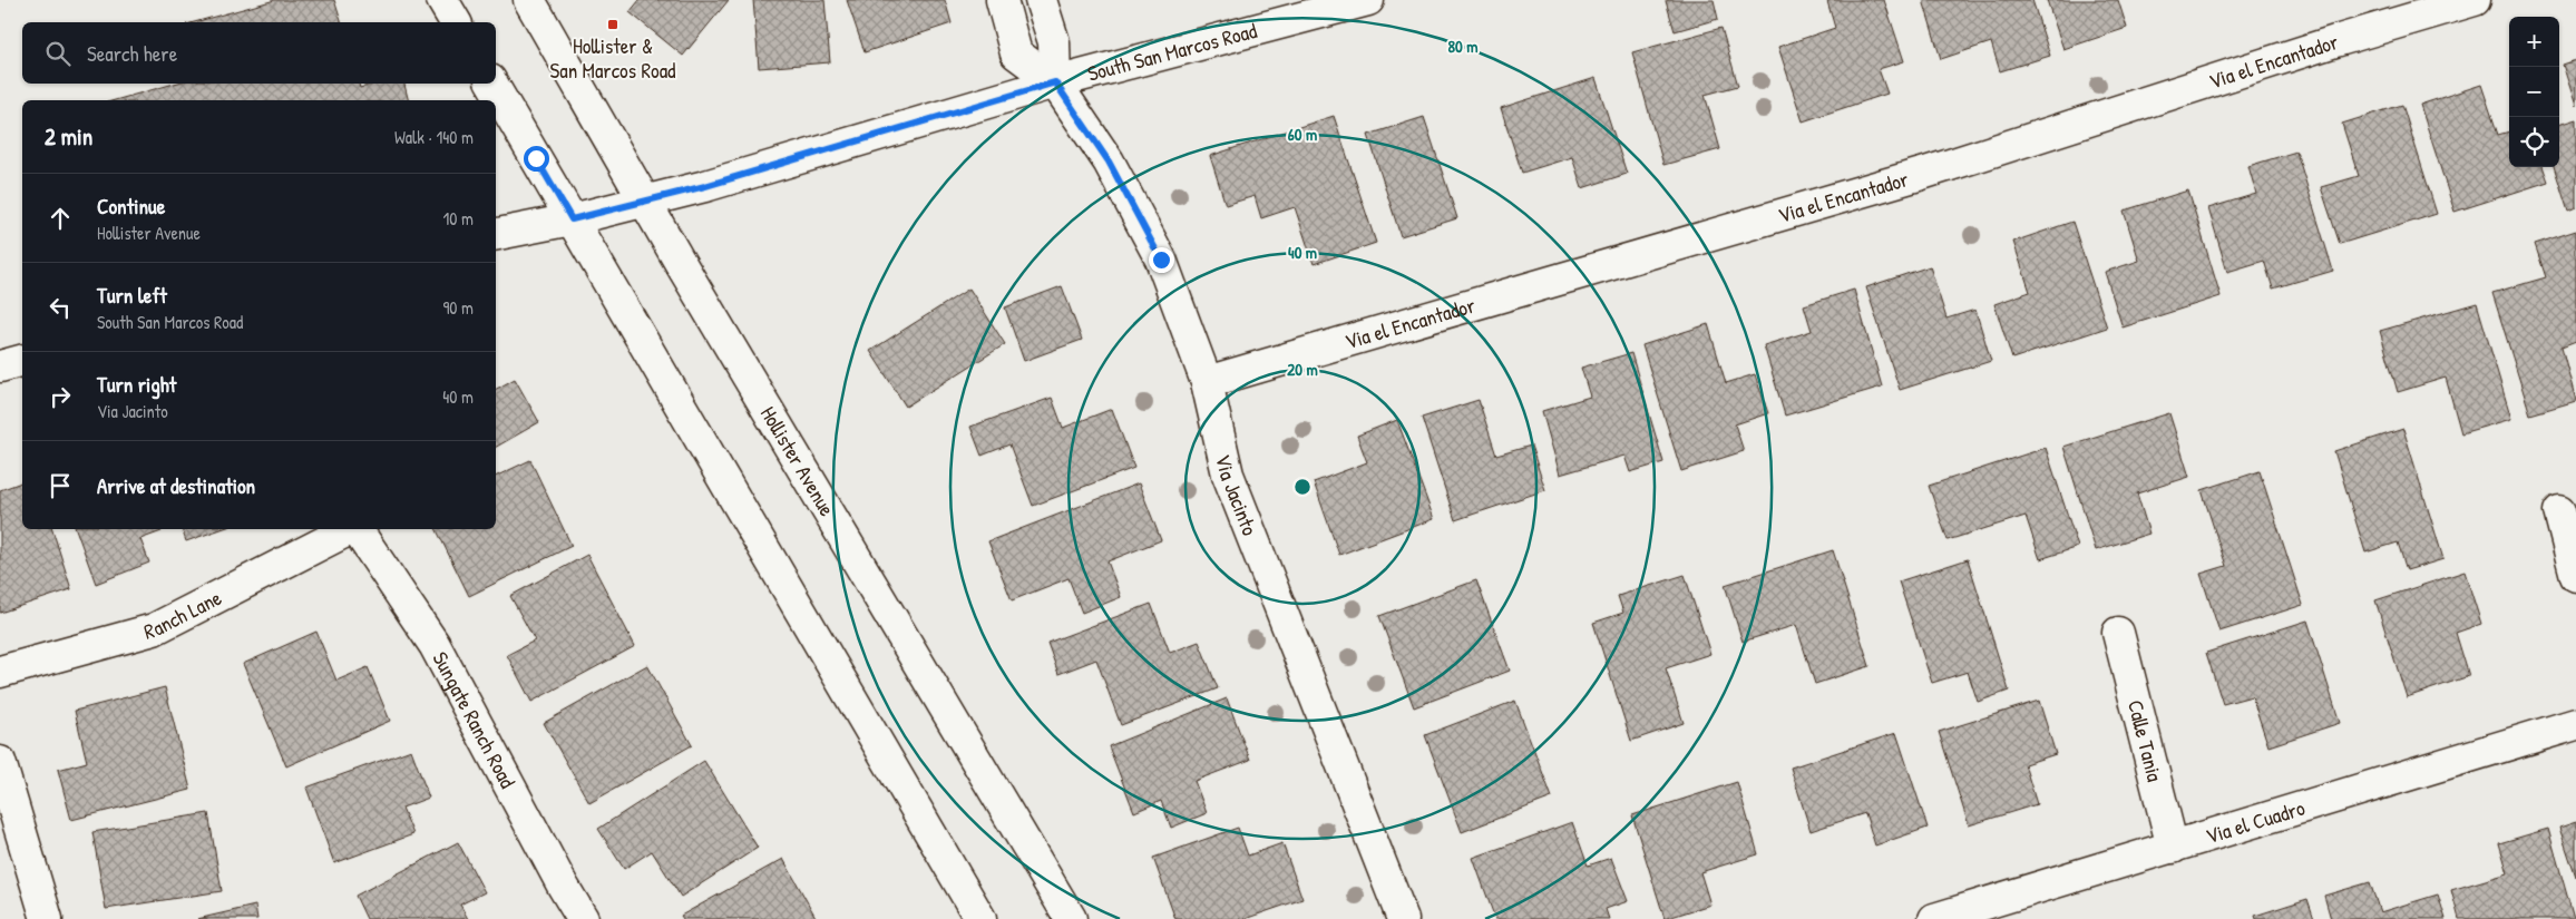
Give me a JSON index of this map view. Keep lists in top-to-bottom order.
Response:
{
  "streets": {
    "street": [
      "South San Marcos Road",
      "Via el Encantador",
      "Hollister Avenue",
      "Via Jacinto",
      "Ranch Lane",
      "Sungate Ranch Road",
      "Calle Tania",
      "Via el Cuadro"
    ]
  },
  "crossings": [
    ["South San Marcos Road", "Hollister Avenue"],
    ["South San Marcos Road", "Via Jacinto"],
    ["Via el Encantador", "Via Jacinto"],
    ["Calle Tania", "Via el Cuadro"]
  ],
  "places": {
    "transit": ["Hollister & San Marcos Road"]
  },
  "page": {
    "map_buttons": ["+", "−"],
    "search": "Search here",
    "heading": ["2 min", "Walk · 140 m"],
    "list": [
      ["Continue", "Hollister Avenue", "10 m"],
      ["Turn left", "South San Marcos Road", "90 m"],
      ["Turn right", "Via Jacinto", "40 m"],
      "Arrive at destination"
    ]
  },
  "rings": [
    "80 m",
    "60 m",
    "40 m",
    "20 m"
  ]
}
